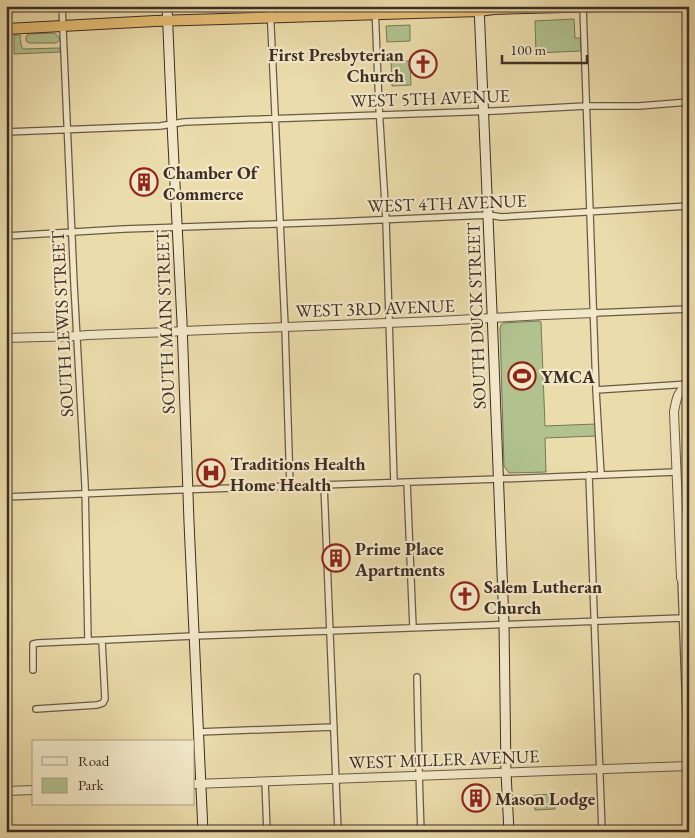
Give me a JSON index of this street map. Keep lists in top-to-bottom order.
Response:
{
  "streets": {
    "main road": ["SOUTH DUCK STREET", "SOUTH MAIN STREET"],
    "street": [
      "WEST 5TH AVENUE",
      "WEST 4TH AVENUE",
      "WEST 3RD AVENUE",
      "SOUTH LEWIS STREET",
      "WEST MILLER AVENUE"
    ]
  },
  "crossings": [
    ["WEST 5TH AVENUE", "SOUTH DUCK STREET"],
    ["WEST 5TH AVENUE", "SOUTH MAIN STREET"],
    ["WEST 5TH AVENUE", "SOUTH LEWIS STREET"],
    ["WEST 4TH AVENUE", "SOUTH DUCK STREET"],
    ["WEST 4TH AVENUE", "SOUTH MAIN STREET"],
    ["WEST 4TH AVENUE", "SOUTH LEWIS STREET"],
    ["WEST 3RD AVENUE", "SOUTH DUCK STREET"],
    ["WEST 3RD AVENUE", "SOUTH MAIN STREET"],
    ["WEST 3RD AVENUE", "SOUTH LEWIS STREET"],
    ["SOUTH DUCK STREET", "WEST MILLER AVENUE"],
    ["SOUTH MAIN STREET", "WEST MILLER AVENUE"]
  ],
  "places": {
    "church": ["First Presbyterian Church", "Salem Lutheran Church"],
    "building": ["Chamber Of Commerce", "Prime Place Apartments", "Mason Lodge"],
    "sports": ["YMCA"],
    "hospital": ["Traditions Health Home Health"]
  },
  "legend": ["Road", "Park"],
  "scale_bar": "100 m"
}
